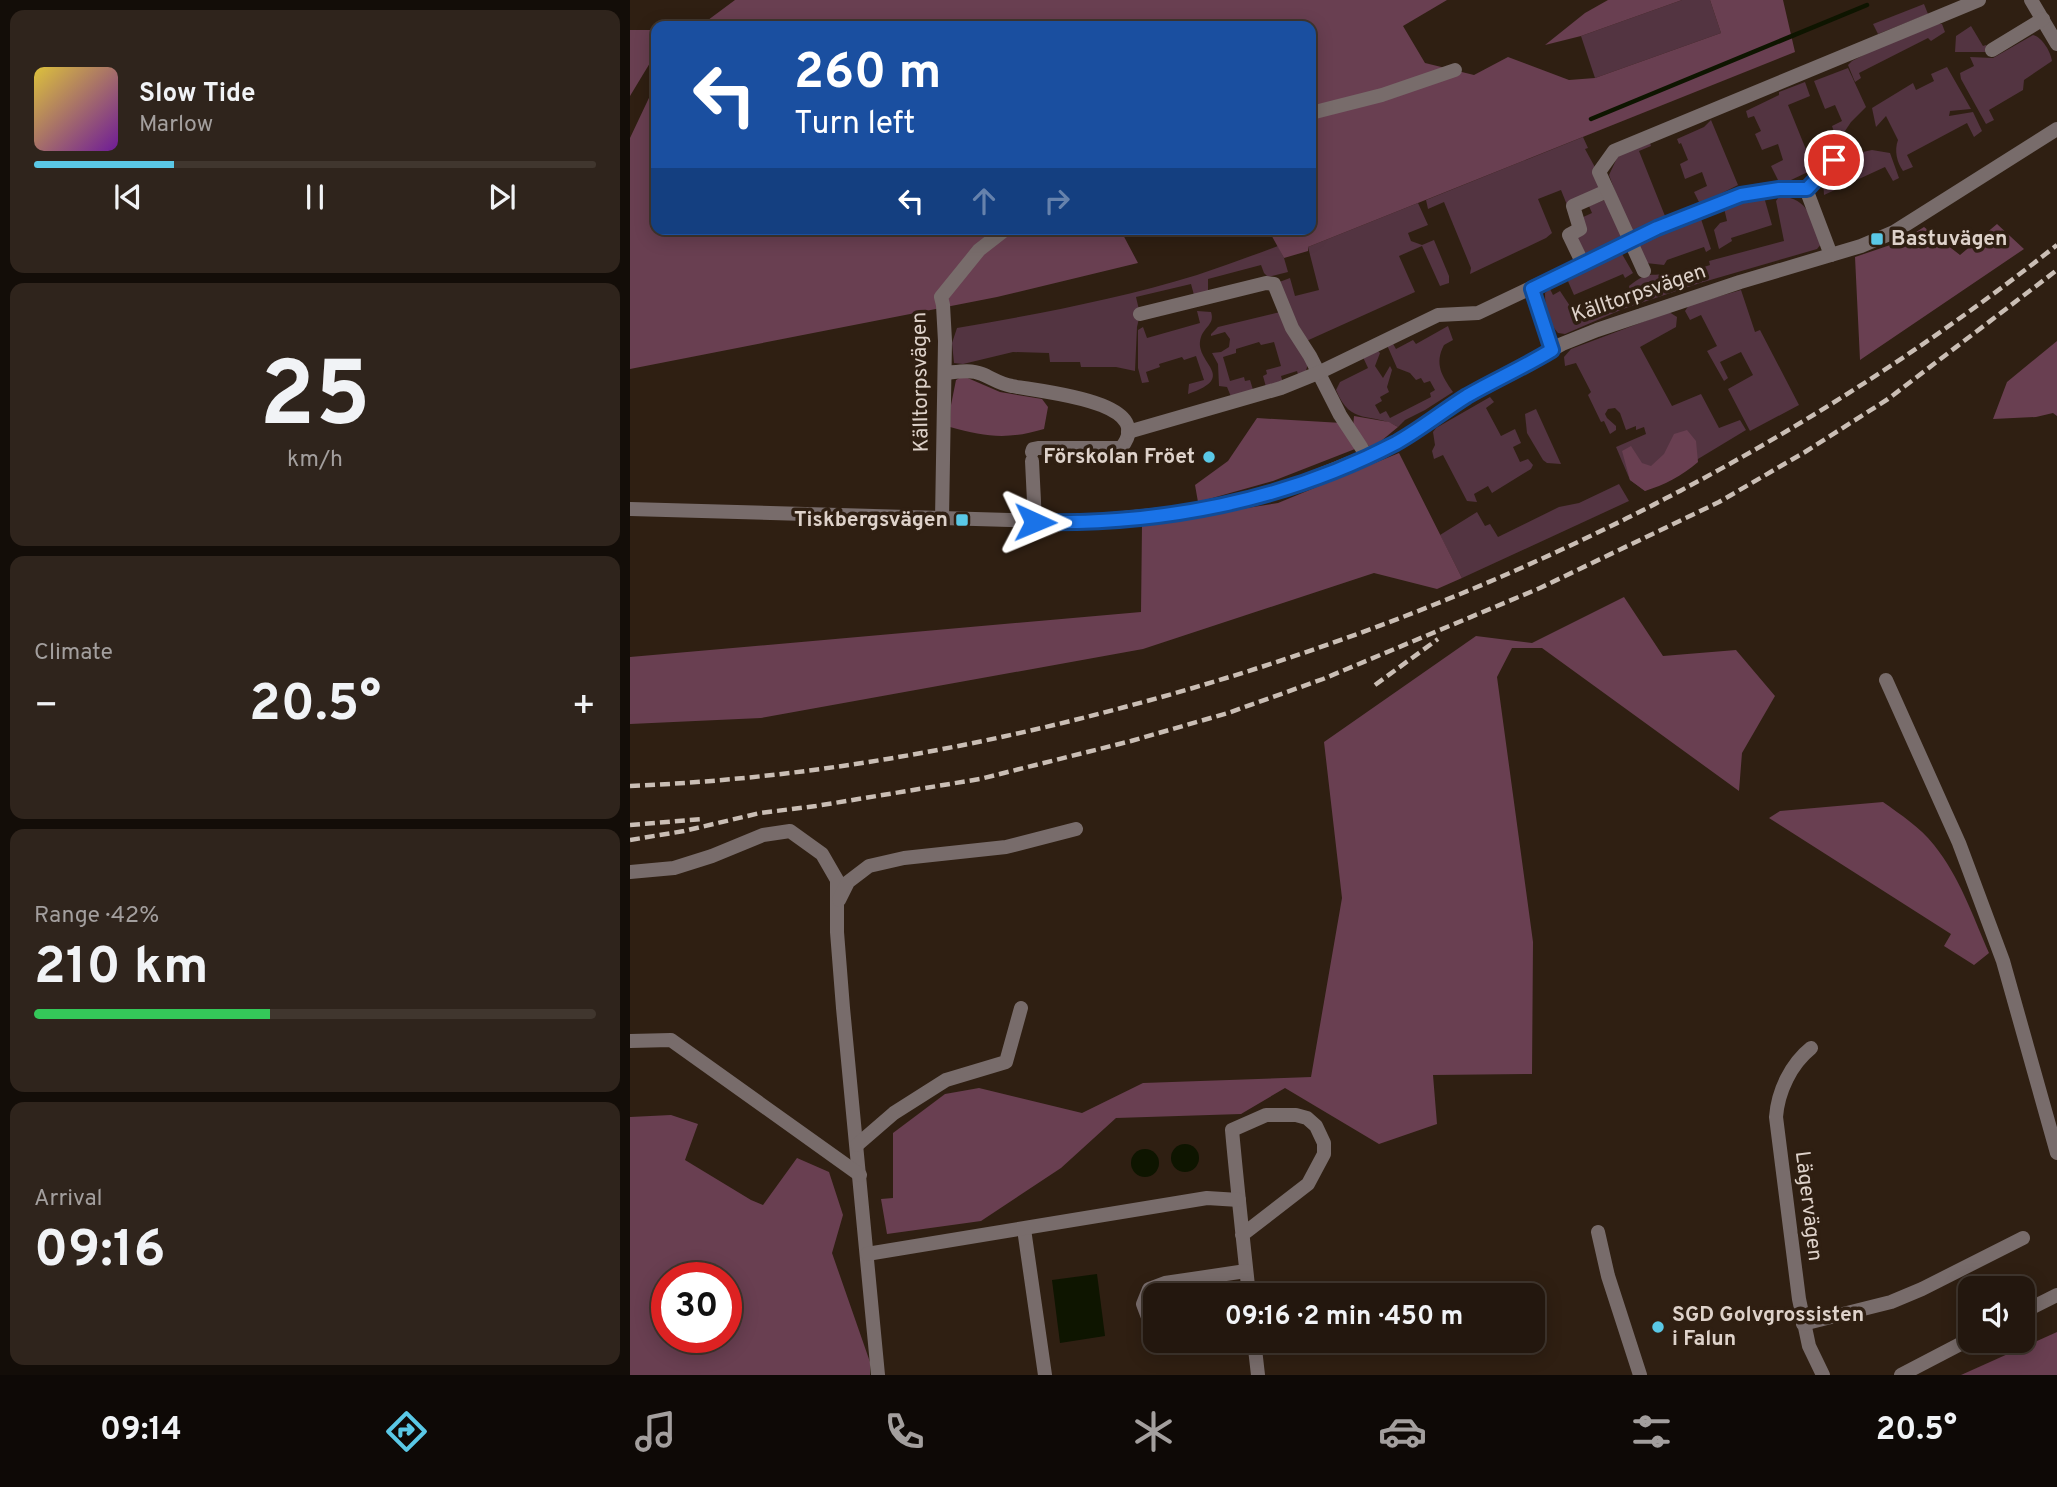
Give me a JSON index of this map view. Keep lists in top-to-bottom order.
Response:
{
  "streets": {
    "street": ["Källtorpsvägen", "Lägervägen"]
  },
  "places": {
    "transit": ["Bastuvägen", "Tiskbergsvägen"],
    "other": ["Förskolan Fröet", "SGD Golvgrossisten i Falun"]
  },
  "page": {
    "turn": ["260 m", "Turn left"],
    "song": ["Slow Tide", "Marlow"],
    "tile": [
      ["25", "km/h"],
      "Climate",
      ["Range · 42%", "210 km"],
      ["Arrival", "09:16"]
    ],
    "heat": ["−", "20.5°", "+"],
    "limit": "30",
    "trip": "09:16 · 2 min · 450 m",
    "tabs": ["09:14", "20.5°"]
  }
}
